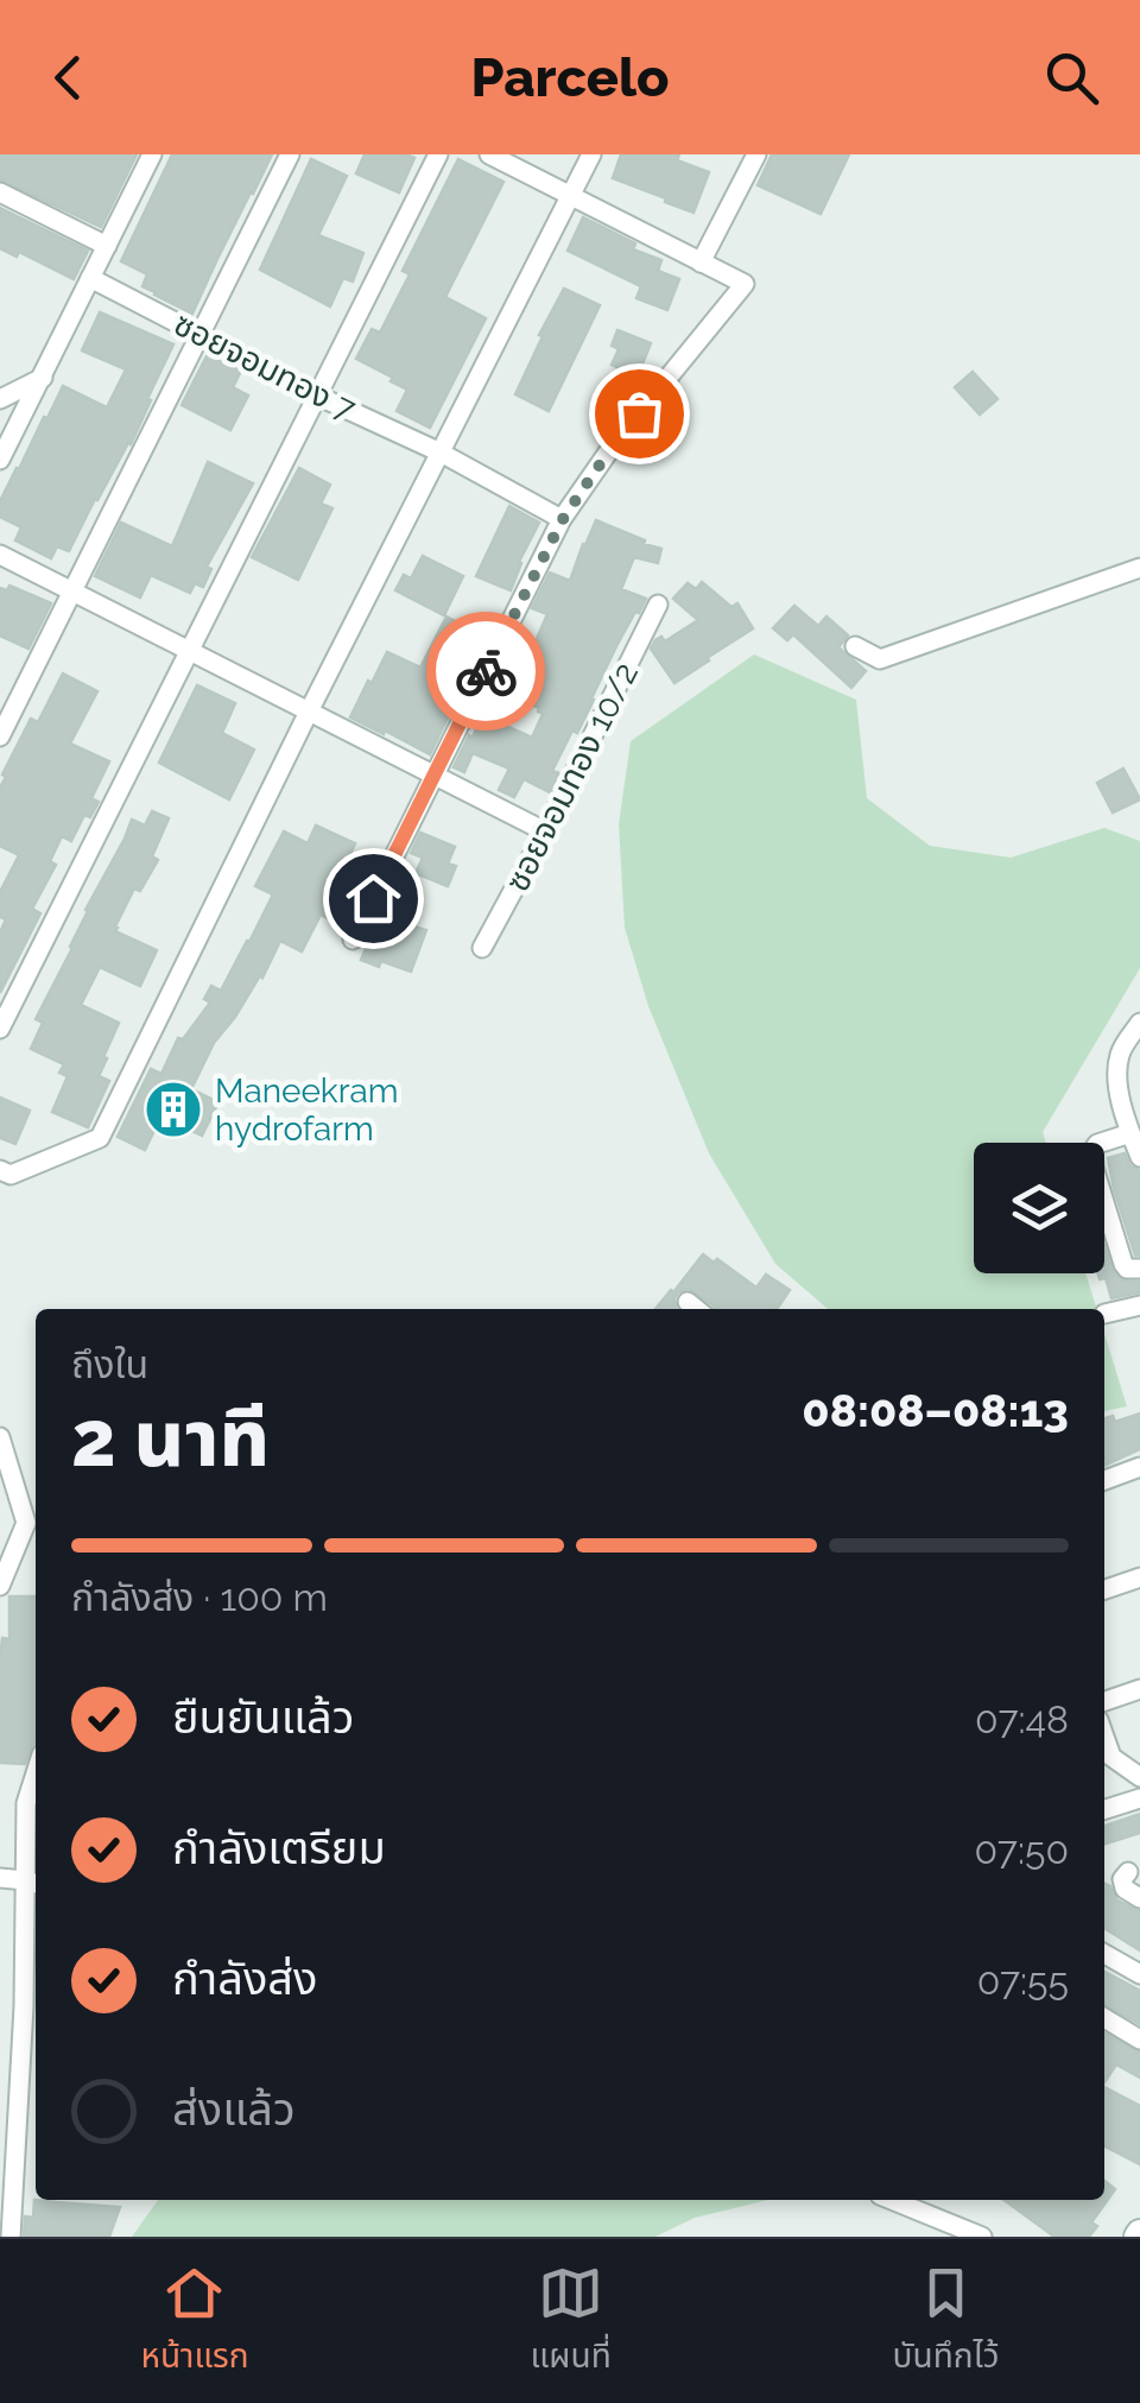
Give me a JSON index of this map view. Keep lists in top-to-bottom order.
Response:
{
  "streets": {
    "street": ["ซอยจอมทอง 7", "ซอยจอมทอง 10/2"]
  },
  "places": {
    "building": ["Maneekram hydrofarm"]
  },
  "page": {
    "header": "Parcelo",
    "heading": ["2 นาที", "ถึงใน", "08:08–08:13"],
    "bar": "กำลังส่ง · 100 m",
    "list": [
      ["ยืนยันแล้ว", "07:48"],
      ["กำลังเตรียม", "07:50"],
      ["กำลังส่ง", "07:55"],
      "ส่งแล้ว"
    ],
    "tabs": ["หน้าแรก", "แผนที่", "บันทึกไว้"]
  }
}
